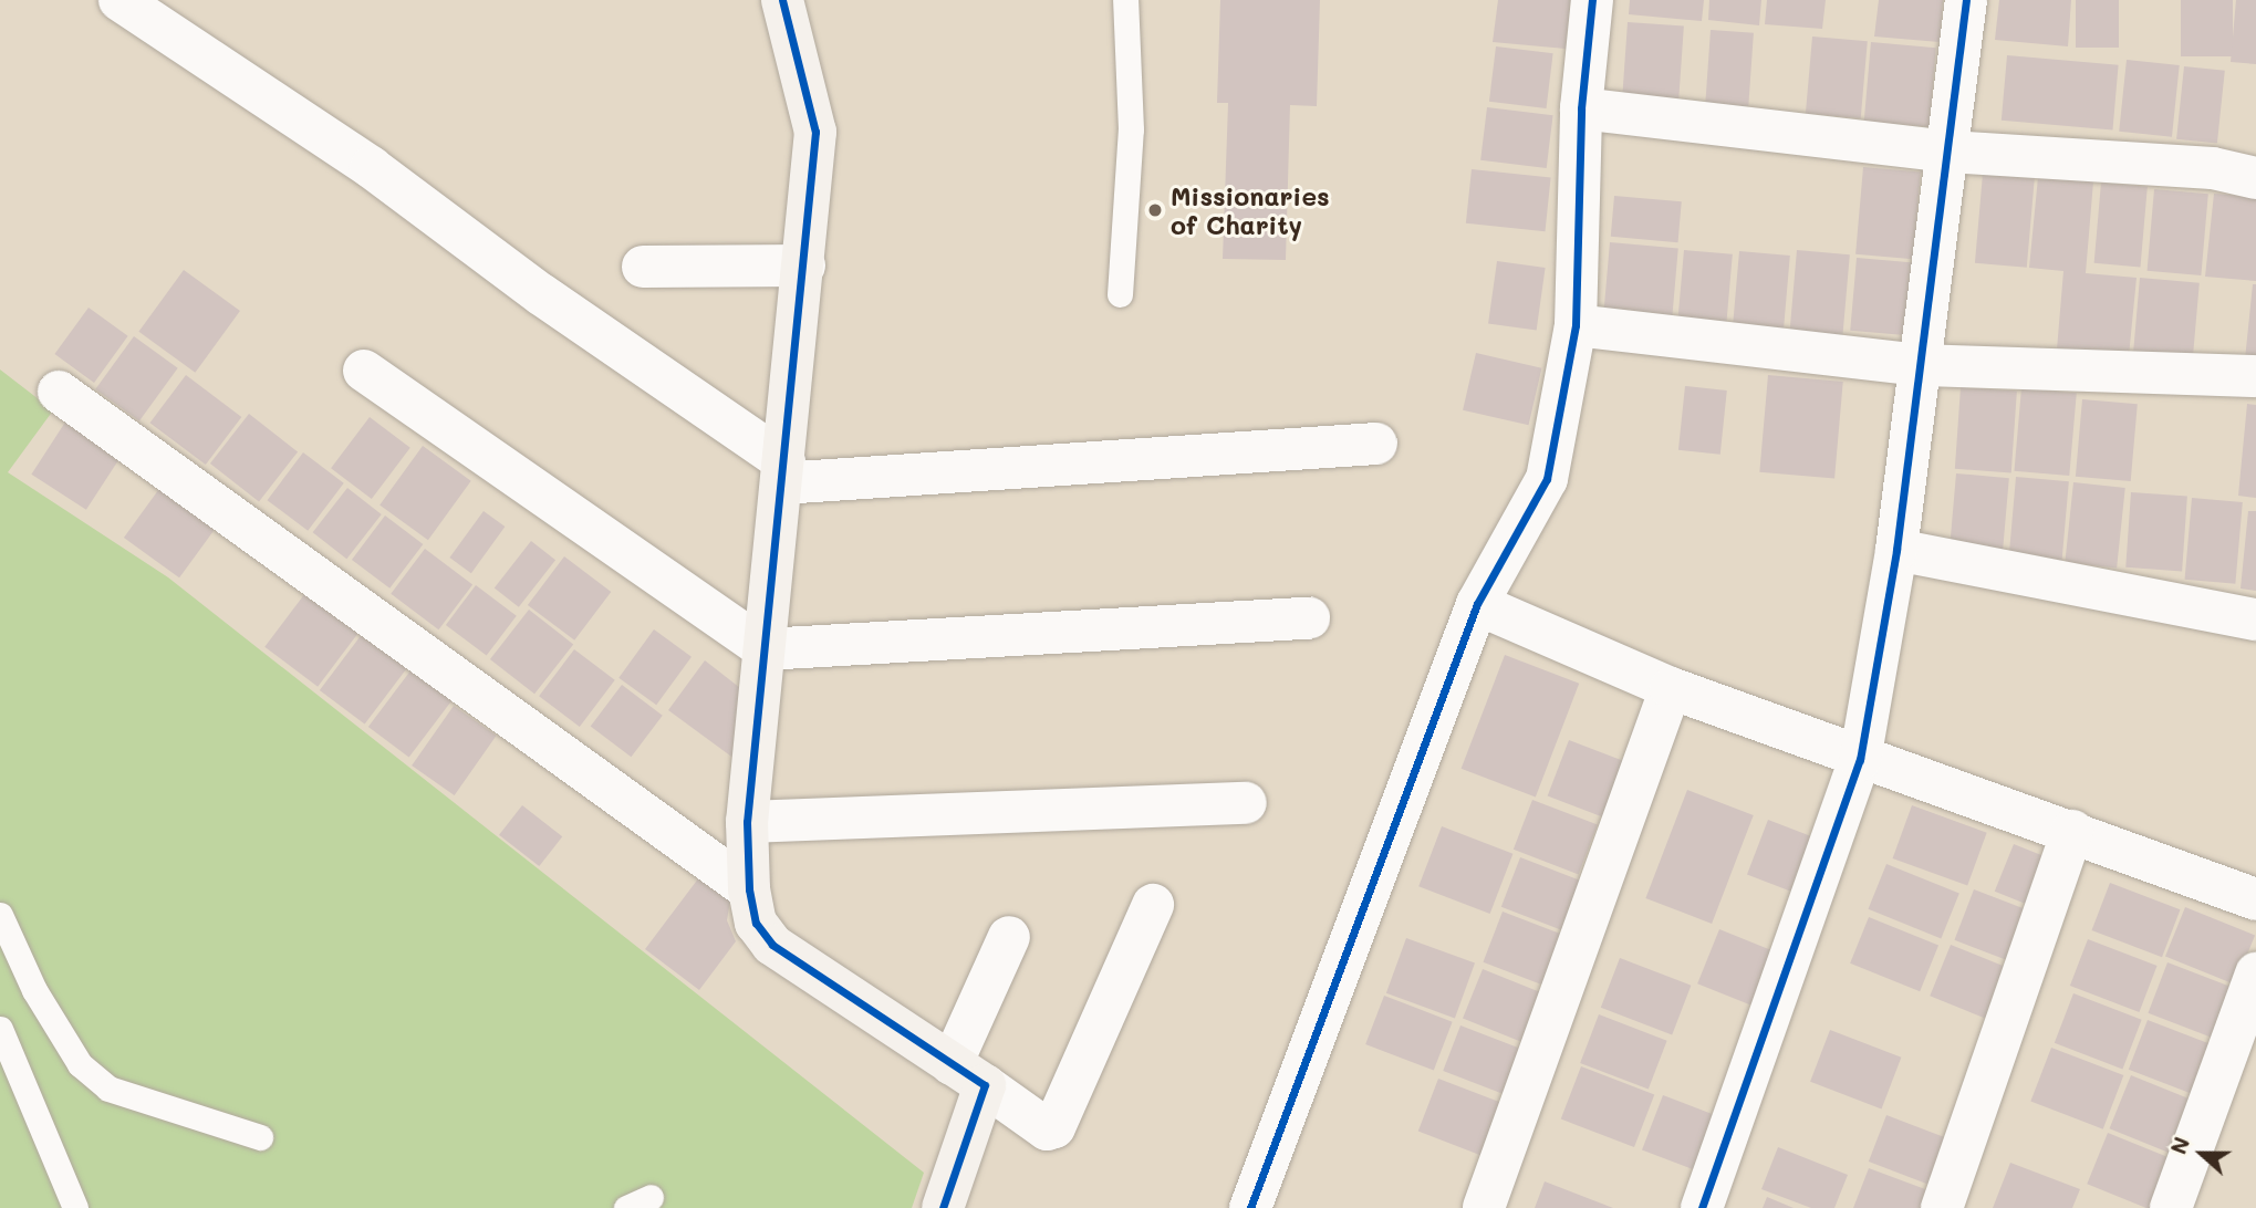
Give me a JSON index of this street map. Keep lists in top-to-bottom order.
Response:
{
  "places": ["Missionaries of Charity"],
  "north": "left"
}
